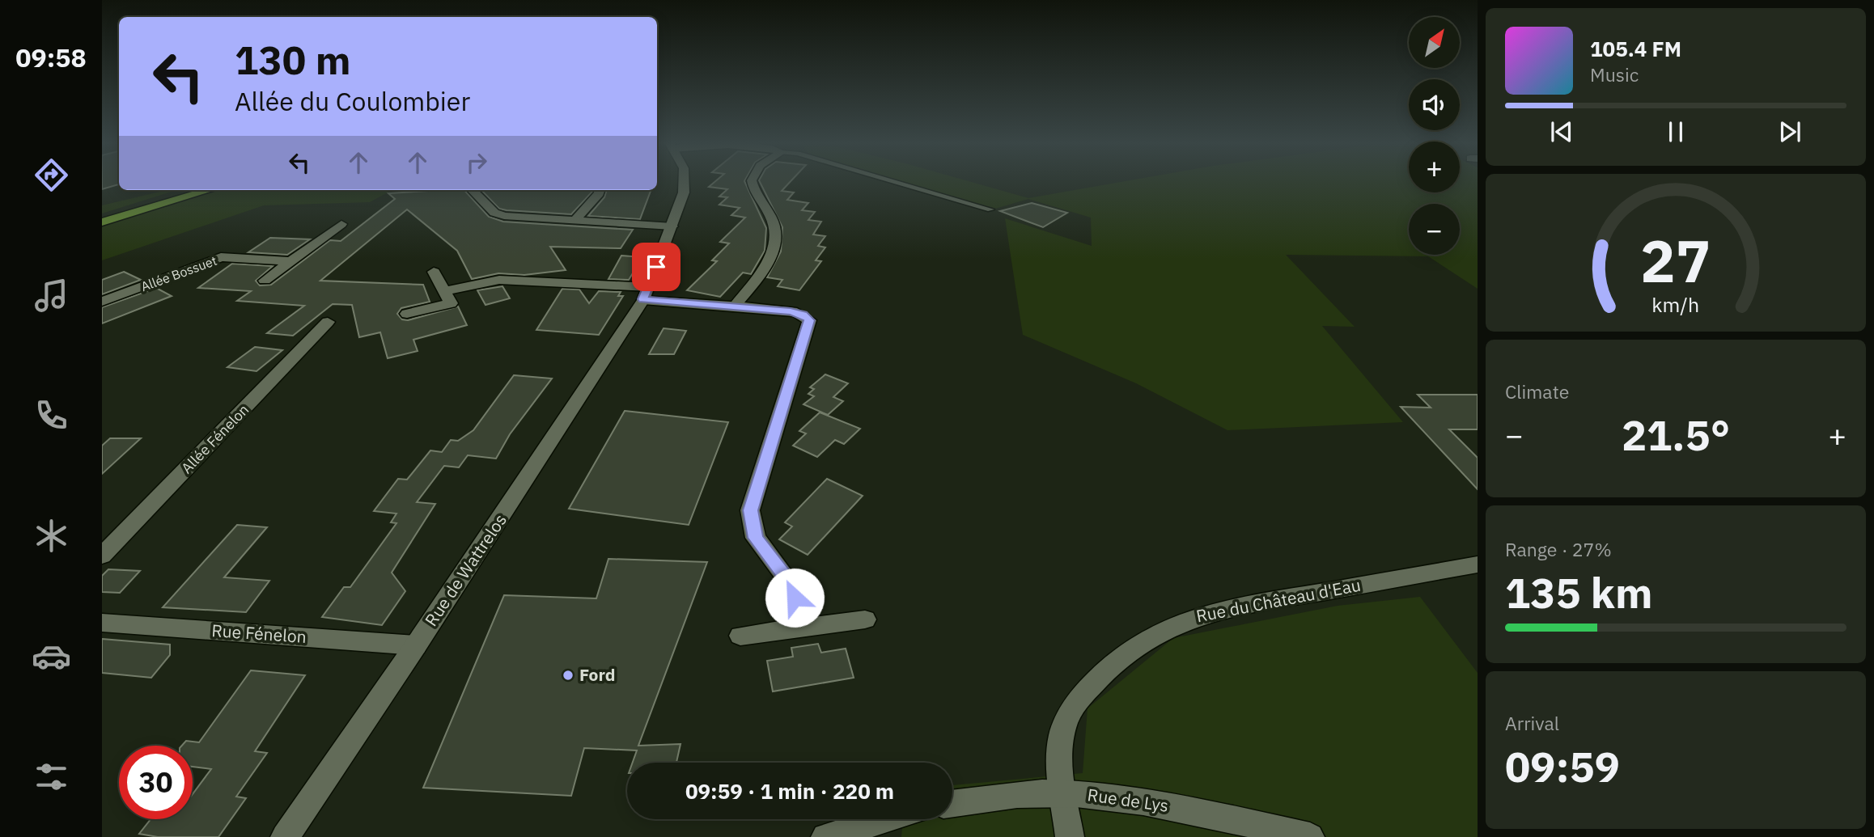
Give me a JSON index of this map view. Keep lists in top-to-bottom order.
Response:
{
  "streets": {
    "street": [
      "Allée Bossuet",
      "Allée Fénelon",
      "Rue de Wattrelos",
      "Rue du Château d'Eau",
      "Rue Fénelon",
      "Rue de Lys"
    ]
  },
  "crossings": [
    ["Rue de Wattrelos", "Rue Fénelon"],
    ["Rue du Château d'Eau", "Rue de Lys"]
  ],
  "places": ["Ford"],
  "north": "top right",
  "page": {
    "tabs": "09:58",
    "map_buttons": ["+", "−"],
    "turn": ["130 m", "Allée du Coulombier"],
    "song": ["105.4 FM", "Music"],
    "tile": [
      "Climate",
      ["Range · 27%", "135 km"],
      ["Arrival", "09:59"]
    ],
    "heat": ["−", "21.5°", "+"],
    "limit": "30",
    "trip": "09:59 · 1 min · 220 m",
    "gauge": ["27", "km/h"]
  }
}
